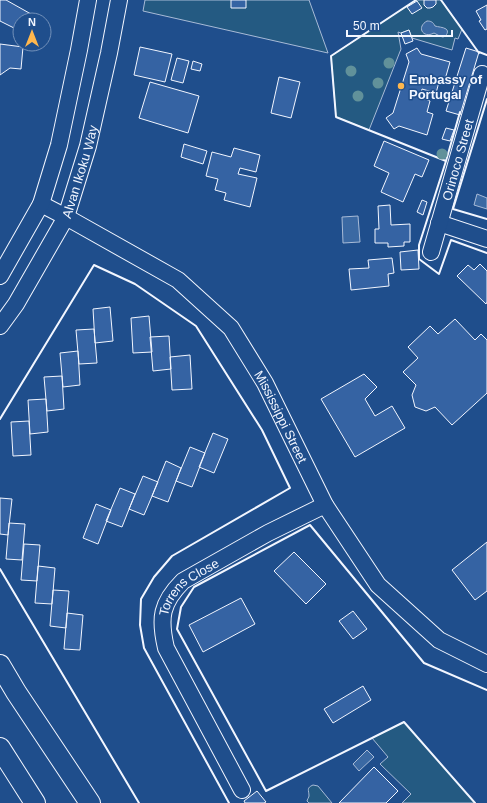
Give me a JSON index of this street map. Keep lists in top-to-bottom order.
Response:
{
  "streets": {
    "street": [
      "Orinoco Street",
      "Alvan Ikoku Way",
      "Mississippi Street",
      "Torrens Close"
    ]
  },
  "crossings": [
    ["Alvan Ikoku Way", "Mississippi Street"],
    ["Mississippi Street", "Torrens Close"]
  ],
  "places": ["Embassy of Portugal"],
  "scale_bar": "50 m",
  "north": "top"
}
